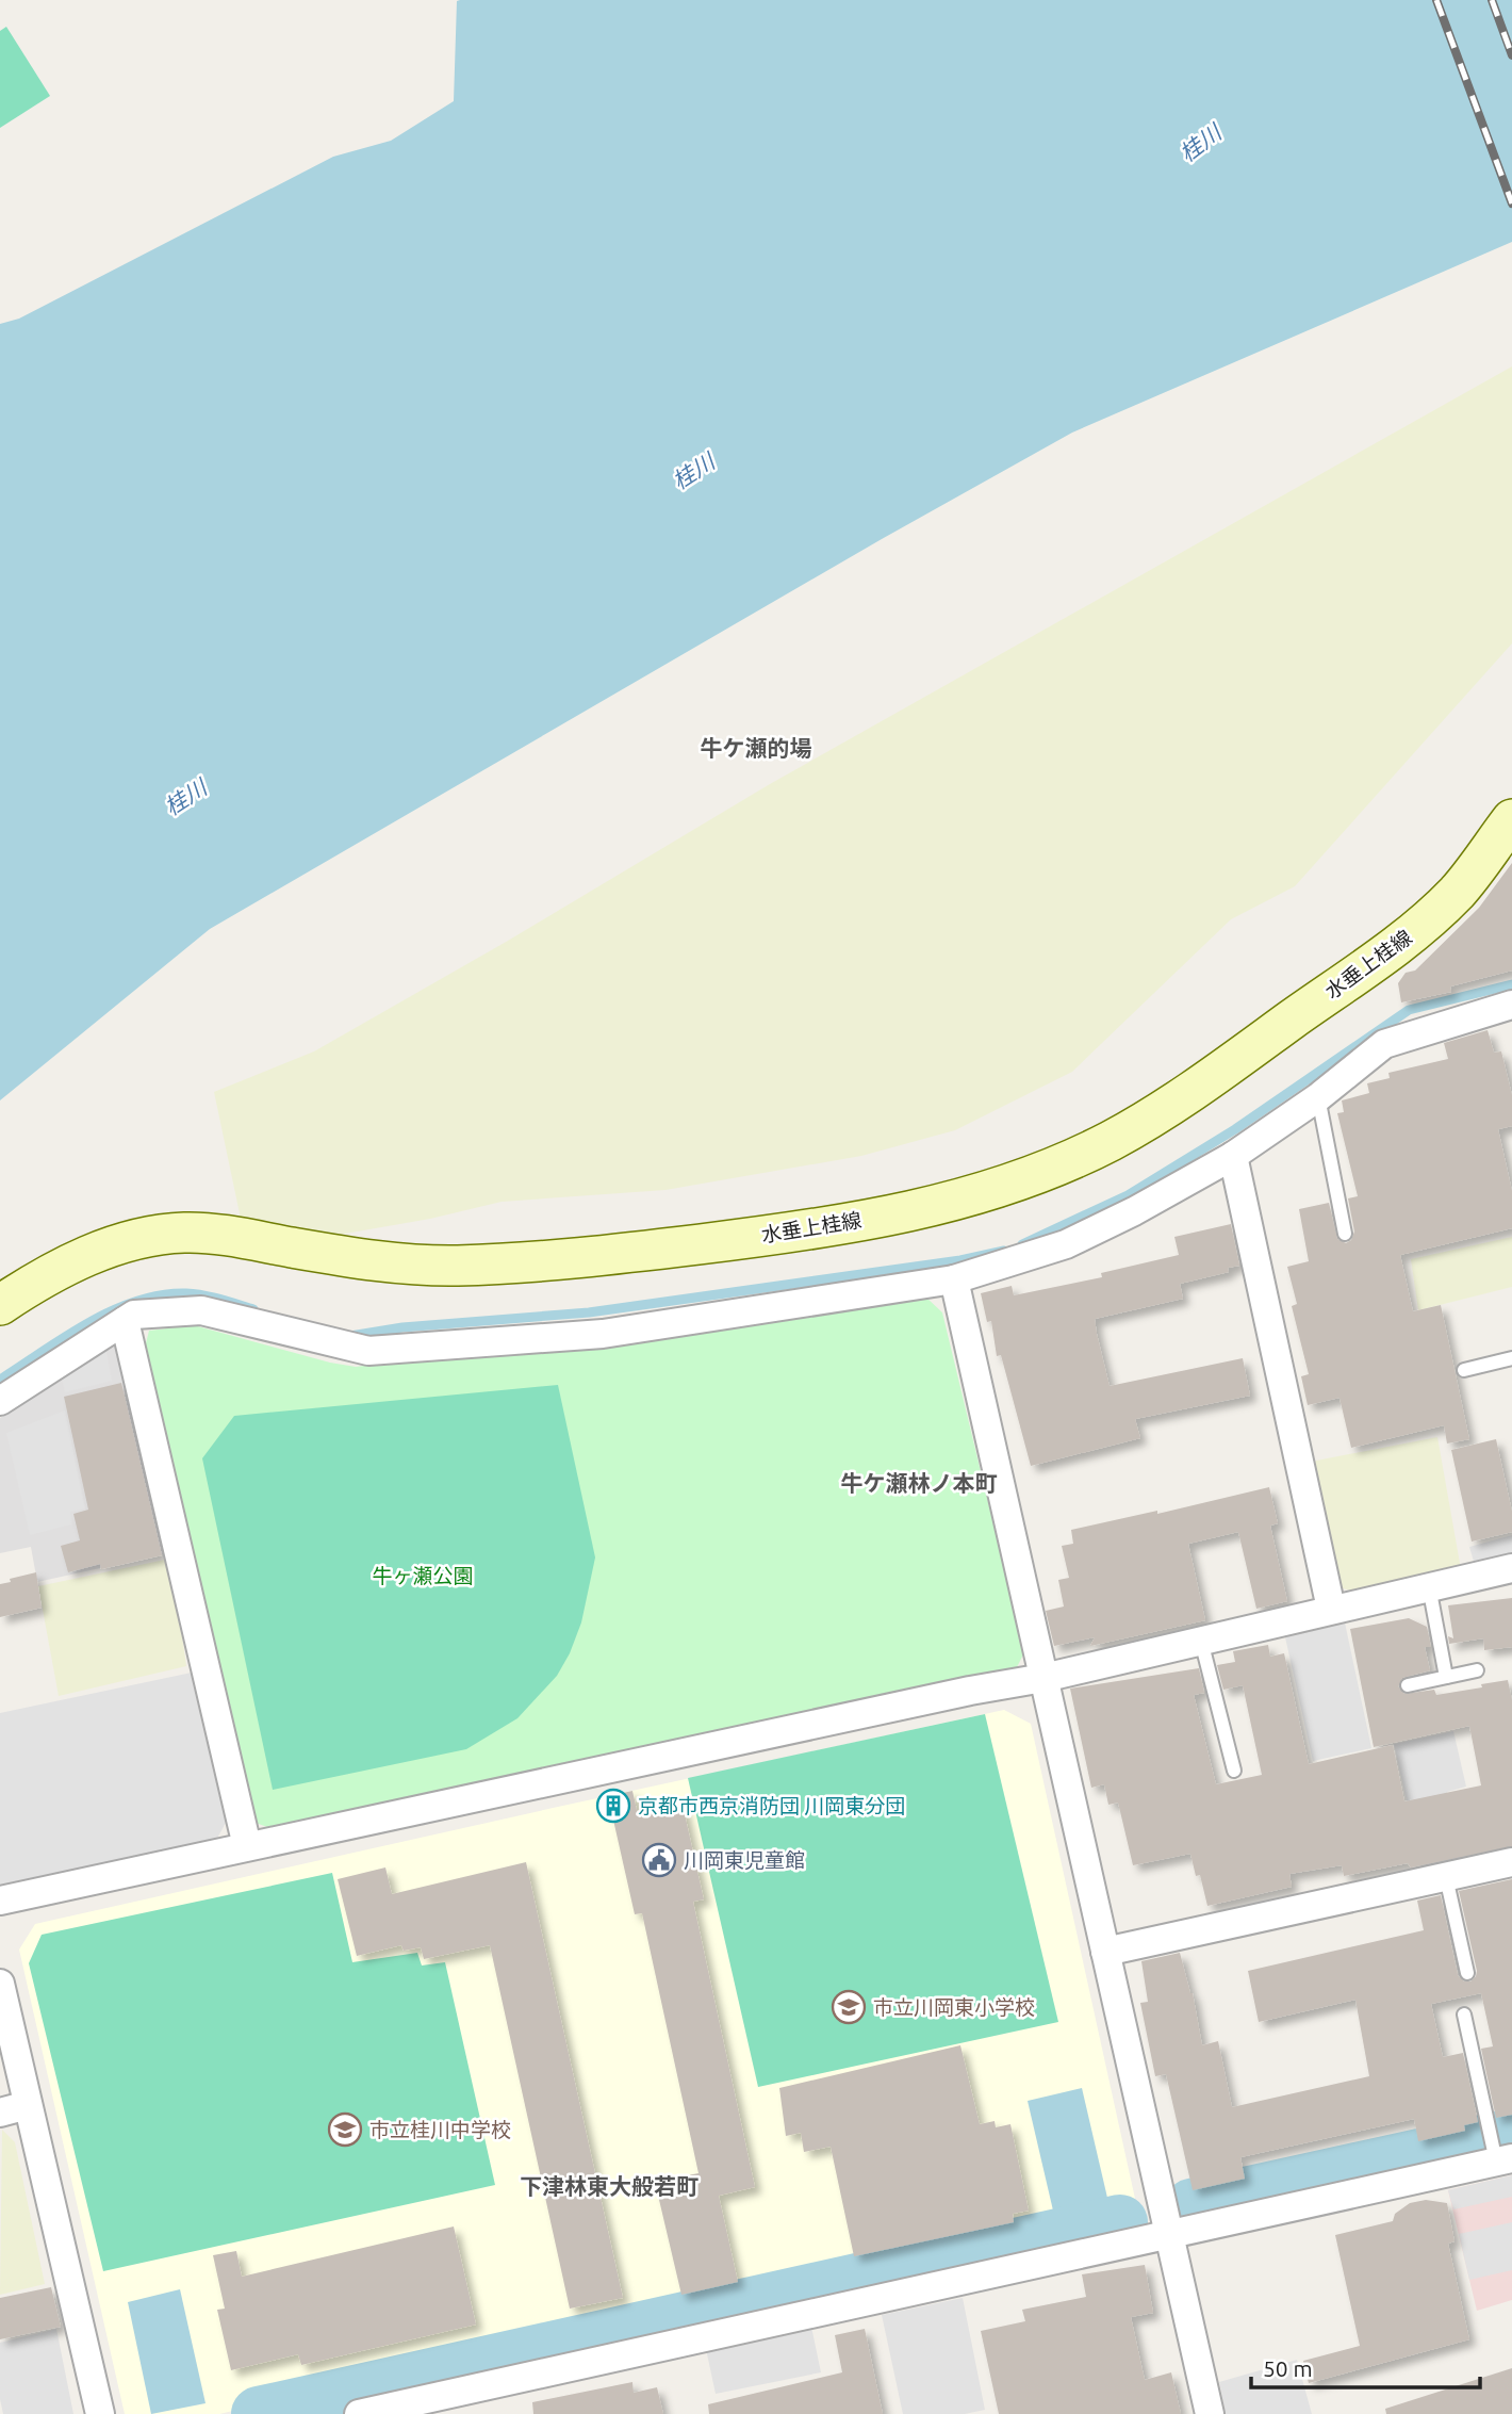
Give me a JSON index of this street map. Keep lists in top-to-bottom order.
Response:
{
  "streets": {
    "main road": ["水垂上桂線"]
  },
  "districts": ["牛ケ瀬的場", "牛ケ瀬林ノ本町", "下津林東大般若町"],
  "water": ["桂川"],
  "parks": ["牛ヶ瀬公園"],
  "places": {
    "building": ["京都市西京消防団 川岡東分団"],
    "public building": ["川岡東児童館"],
    "school or university": ["市立川岡東小学校", "市立桂川中学校"]
  },
  "scale_bar": "50 m"
}
